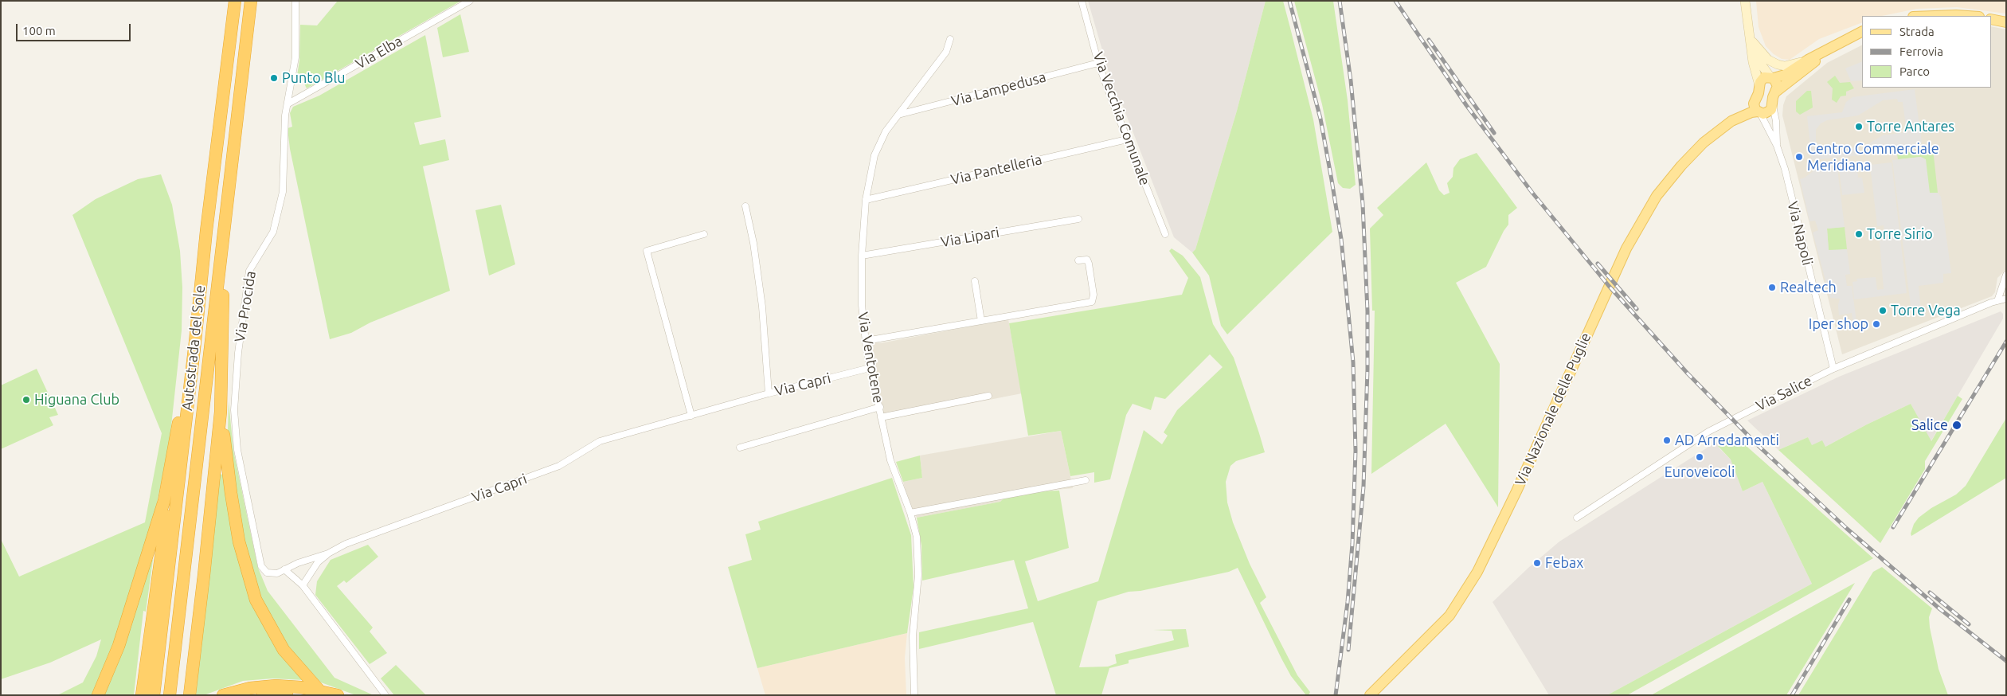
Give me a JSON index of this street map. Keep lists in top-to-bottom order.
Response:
{
  "streets": {
    "highway": ["Autostrada del Sole"],
    "main road": ["Via Nazionale delle Puglie"],
    "street": [
      "Via Elba",
      "Via Lampedusa",
      "Via Vecchia Comunale",
      "Via Pantelleria",
      "Via Napoli",
      "Via Lipari",
      "Via Procida",
      "Via Ventotene",
      "Via Capri",
      "Via Salice"
    ]
  },
  "crossings": [
    ["Via Elba", "Via Procida"],
    ["Via Lampedusa", "Via Vecchia Comunale"],
    ["Via Lampedusa", "Via Ventotene"],
    ["Via Vecchia Comunale", "Via Pantelleria"],
    ["Via Pantelleria", "Via Ventotene"],
    ["Via Napoli", "Via Salice"],
    ["Via Napoli", "Via Nazionale delle Puglie"],
    ["Via Lipari", "Via Ventotene"],
    ["Via Procida", "Via Capri"],
    ["Via Ventotene", "Via Capri"]
  ],
  "places": [
    "Punto Blu",
    "Torre Antares",
    "Centro Commerciale Meridiana",
    "Torre Sirio",
    "Realtech",
    "Torre Vega",
    "Iper shop",
    "Higuana Club",
    "Salice",
    "AD Arredamenti",
    "Euroveicoli",
    "Febax"
  ],
  "legend": ["Strada", "Ferrovia", "Parco"],
  "scale_bar": "100 m"
}
